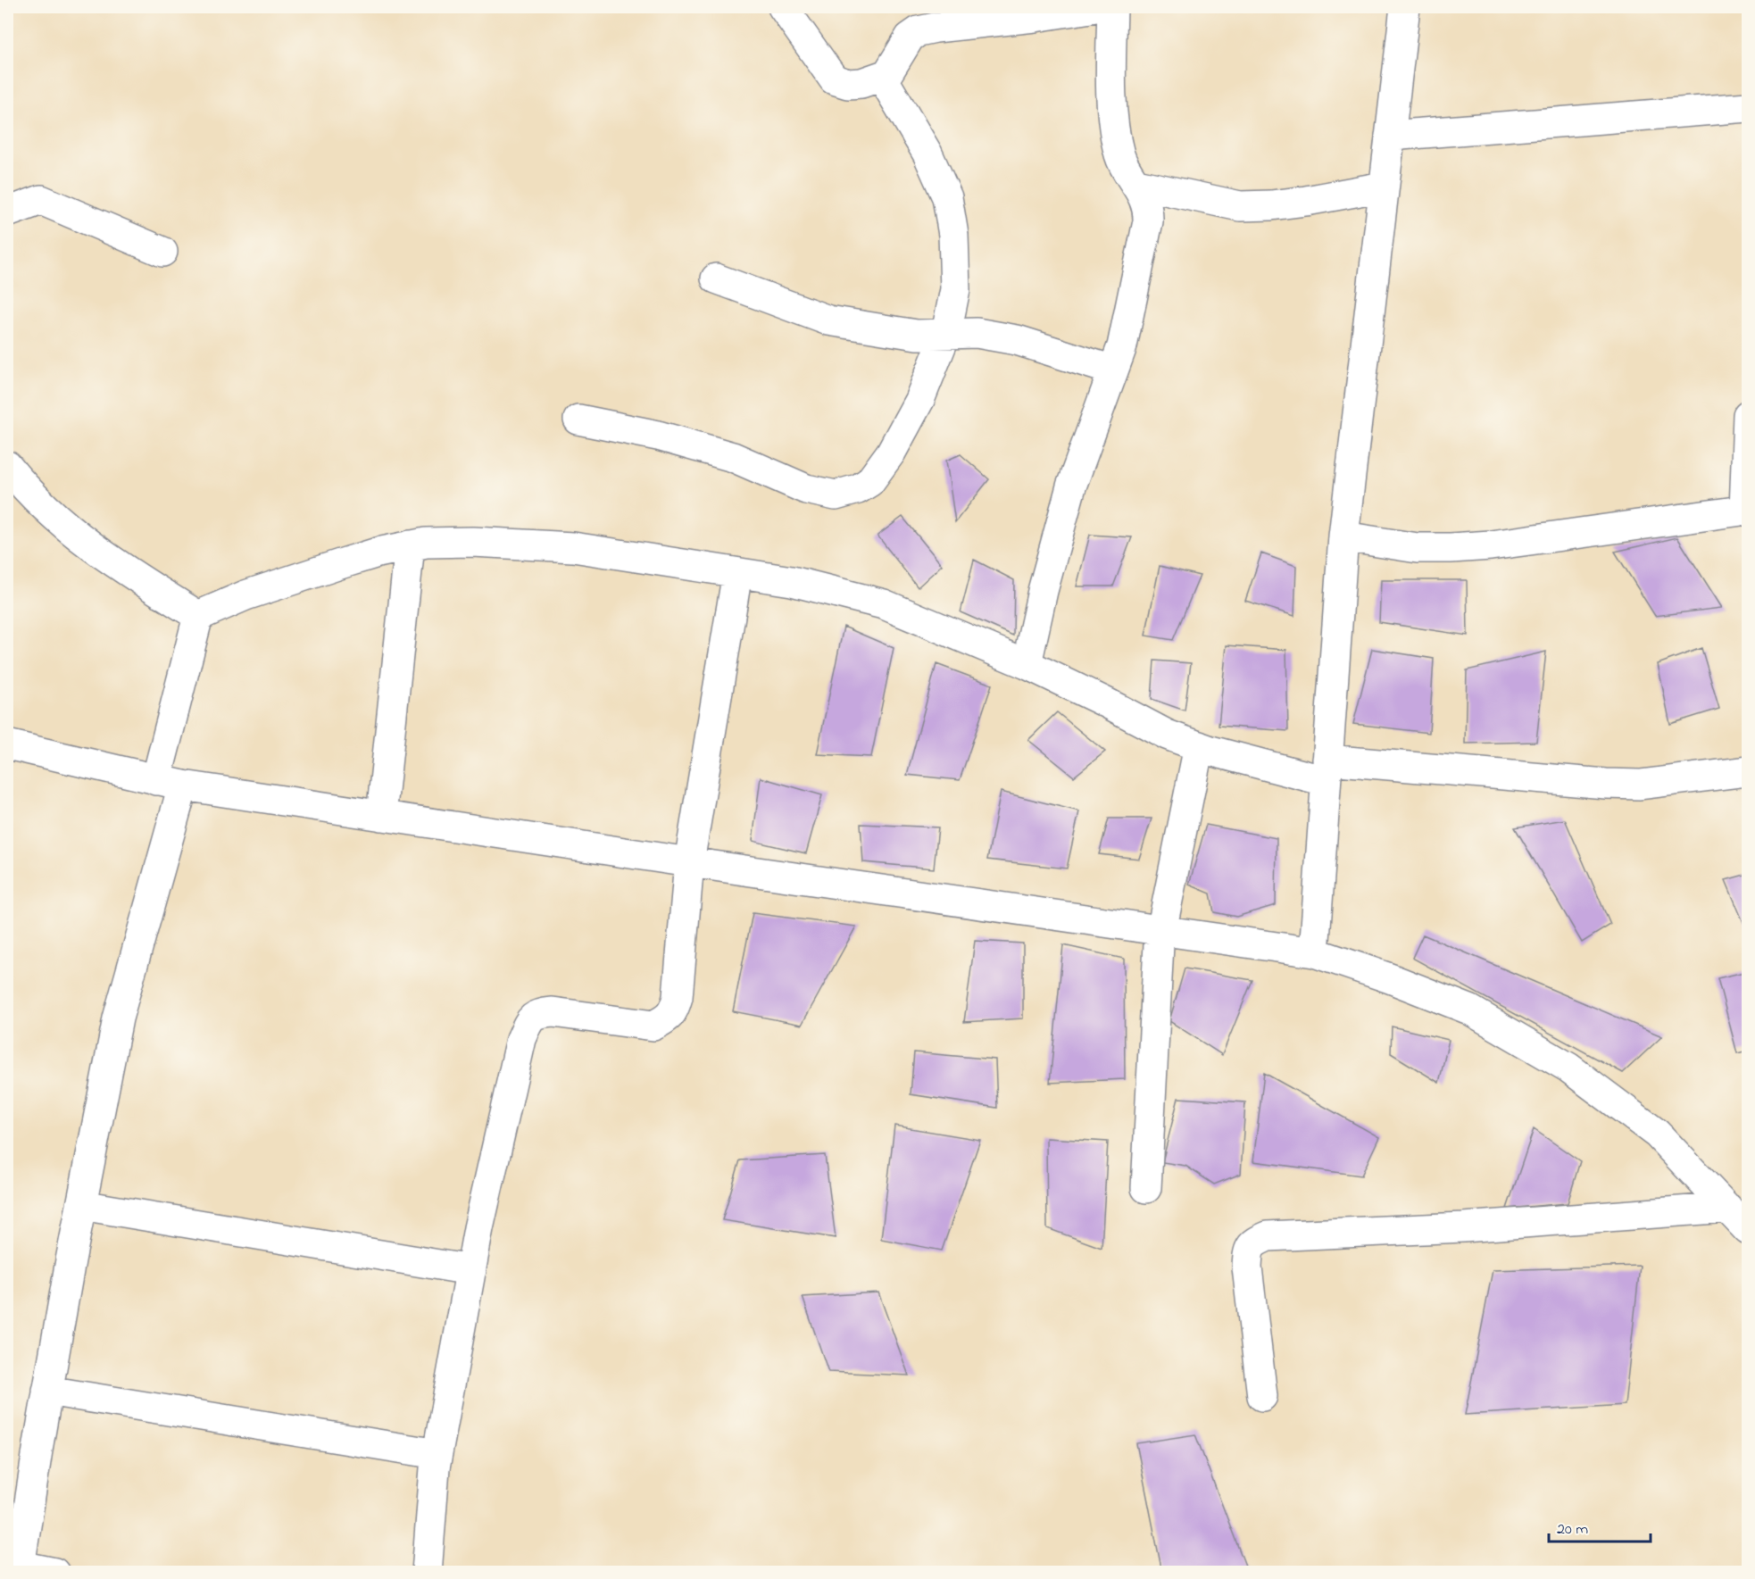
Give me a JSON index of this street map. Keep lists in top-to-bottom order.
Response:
{
  "scale_bar": "20 m"
}
